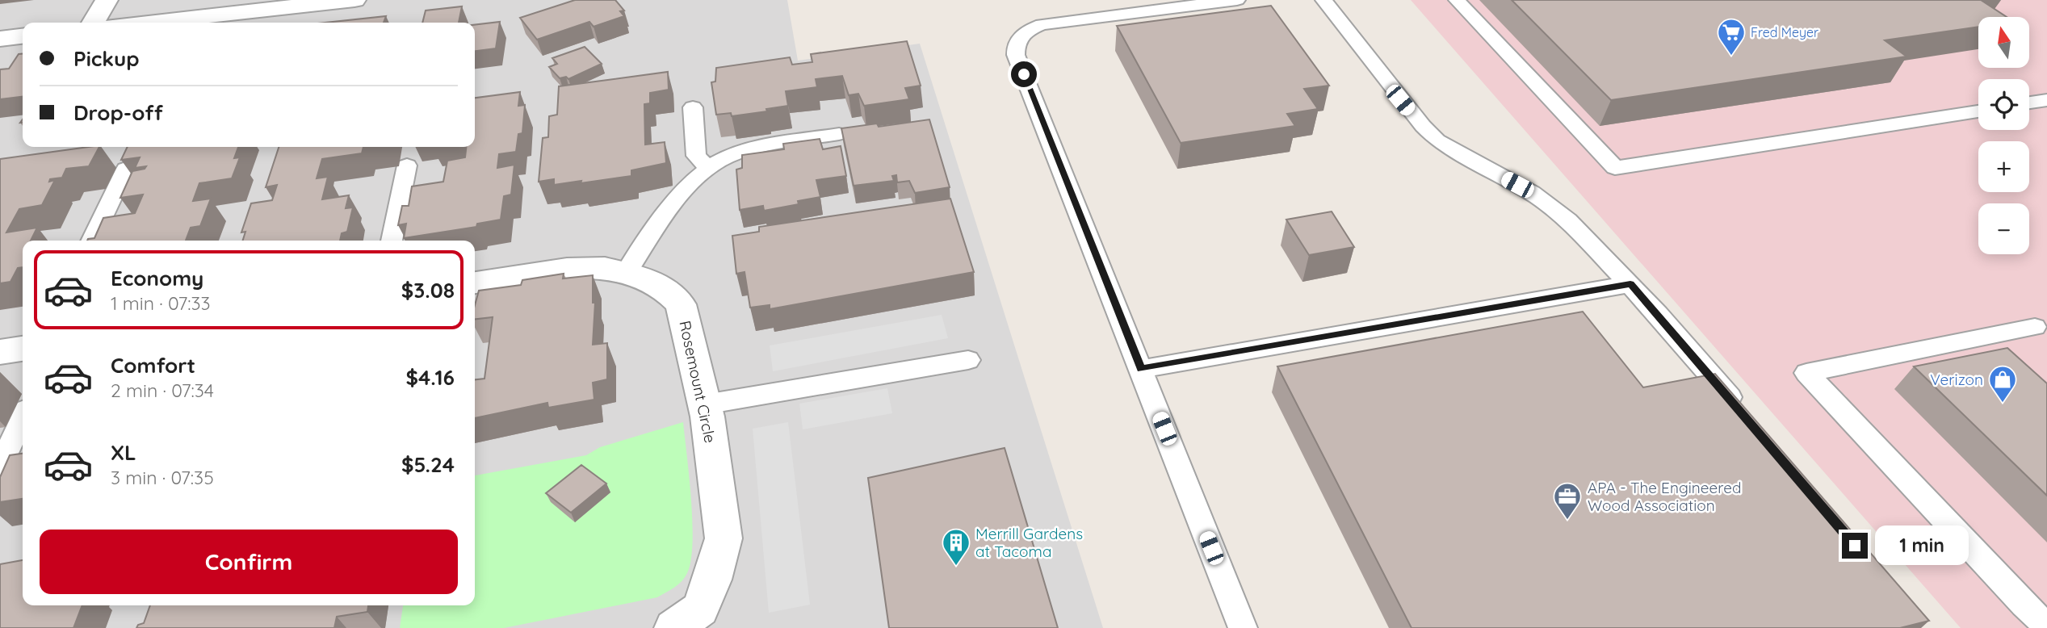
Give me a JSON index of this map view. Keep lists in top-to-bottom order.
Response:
{
  "streets": {
    "street": ["Rosemount Circle"]
  },
  "places": {
    "supermarket": ["Fred Meyer"],
    "shop": ["Verizon"],
    "office": ["APA - The Engineered Wood Association"],
    "building": ["Merrill Gardens at Tacoma"]
  },
  "north": "top",
  "page": {
    "map_buttons": ["+", "−"],
    "banner": ["Pickup", "Drop-off"],
    "list": [
      {
        "name": "Economy",
        "note": "1 min · 07:33",
        "value": "$3.08"
      },
      {
        "name": "Comfort",
        "note": "2 min · 07:34",
        "value": "$4.16"
      },
      {
        "name": "XL",
        "note": "3 min · 07:35",
        "value": "$5.24"
      }
    ],
    "buttons": "Confirm",
    "bubble": "1 min"
  }
}
